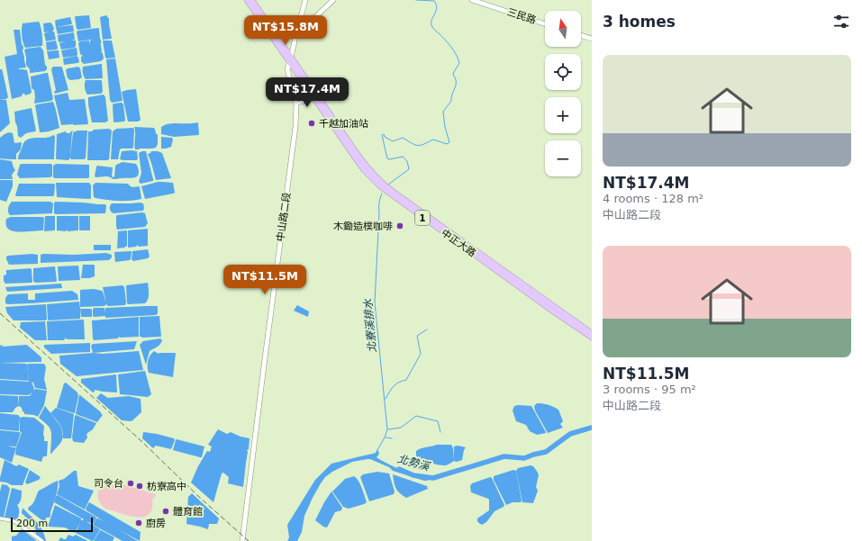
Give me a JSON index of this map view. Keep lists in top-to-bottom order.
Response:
{
  "streets": {
    "main road": ["1", "中正大路"],
    "street": ["三民路", "中山路二段"]
  },
  "crossings": [
    ["中山路二段", "1"],
    ["中山路二段", "中正大路"],
    ["1", "中正大路"]
  ],
  "water": ["北寮溪排水", "北勢溪"],
  "places": [
    "千越加油站",
    "木鋤造樸咖啡",
    "司令台",
    "枋寮高中",
    "體育館",
    "廚房"
  ],
  "scale_bar": "200 m",
  "north": "top",
  "page": {
    "heading": "3 homes",
    "map_buttons": ["+", "−"],
    "price": ["NT$15.8M", "NT$17.4M", "NT$11.5M"],
    "list": [
      {
        "name": "NT$17.4M",
        "note": "4 rooms · 128 m² · 中山路二段"
      },
      {
        "name": "NT$11.5M",
        "note": "3 rooms · 95 m² · 中山路二段"
      }
    ],
    "scale": "200 m"
  }
}
